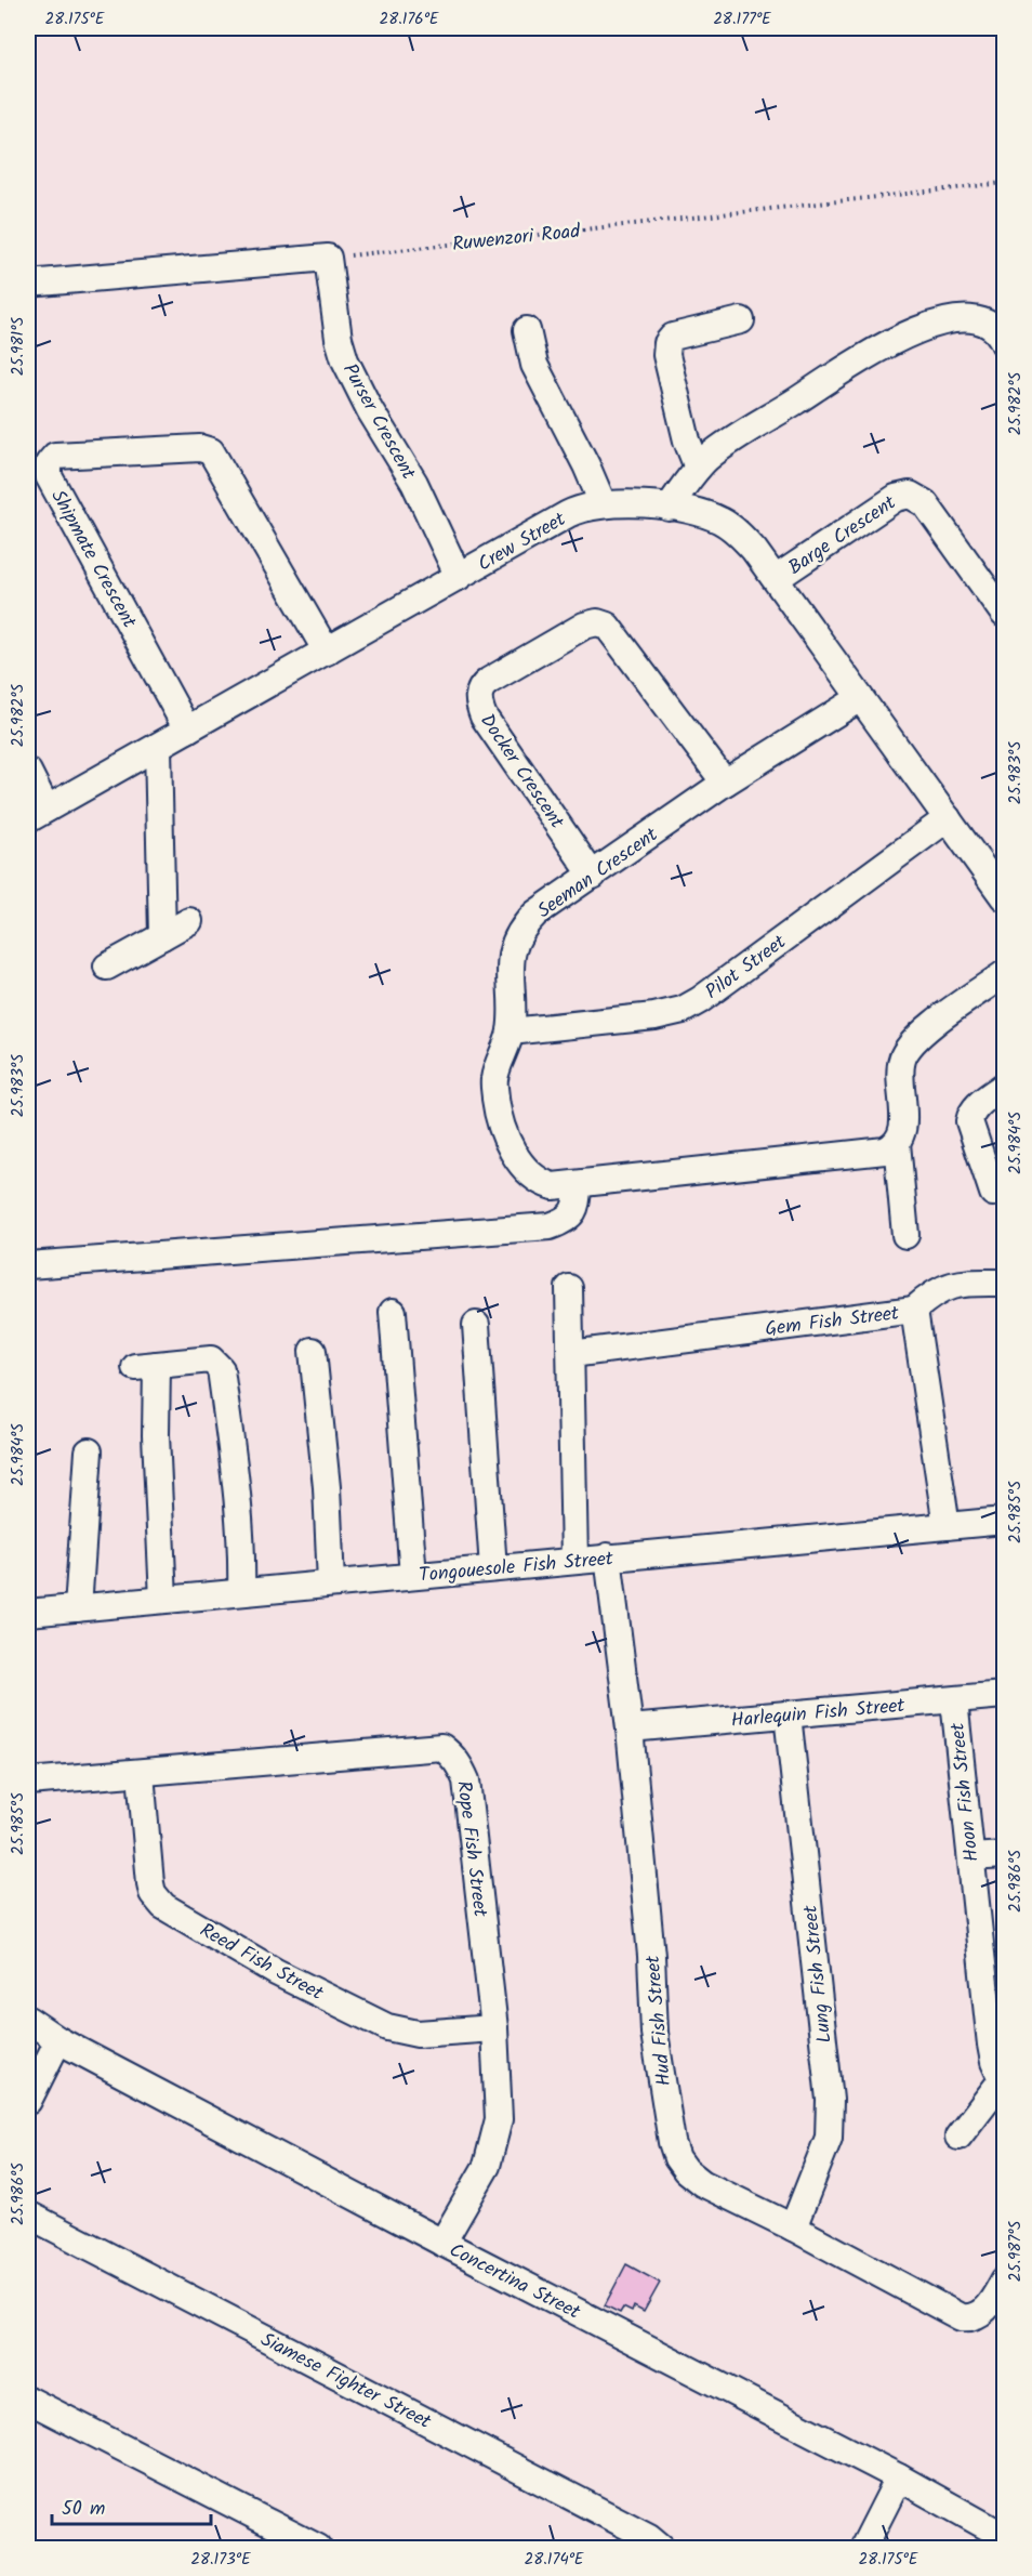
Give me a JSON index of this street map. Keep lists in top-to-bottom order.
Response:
{
  "streets": {
    "street": [
      "Purser Crescent",
      "Barge Crescent",
      "Crew Street",
      "Shipmate Crescent",
      "Docker Crescent",
      "Seeman Crescent",
      "Pilot Street",
      "Gem Fish Street",
      "Tongouesole Fish Street",
      "Harlequin Fish Street",
      "Hoon Fish Street",
      "Rope Fish Street",
      "Reed Fish Street",
      "Lung Fish Street",
      "Hud Fish Street",
      "Concertina Street",
      "Siamese Fighter Street"
    ],
    "path": ["Ruwenzori Road"]
  },
  "crossings": [
    ["Ruwenzori Road", "Purser Crescent"],
    ["Purser Crescent", "Crew Street"],
    ["Barge Crescent", "Crew Street"],
    ["Crew Street", "Shipmate Crescent"],
    ["Crew Street", "Seeman Crescent"],
    ["Crew Street", "Pilot Street"],
    ["Docker Crescent", "Seeman Crescent"],
    ["Seeman Crescent", "Pilot Street"],
    ["Gem Fish Street", "Tongouesole Fish Street"],
    ["Tongouesole Fish Street", "Hud Fish Street"],
    ["Harlequin Fish Street", "Hoon Fish Street"],
    ["Harlequin Fish Street", "Lung Fish Street"],
    ["Harlequin Fish Street", "Hud Fish Street"],
    ["Rope Fish Street", "Reed Fish Street"],
    ["Rope Fish Street", "Concertina Street"],
    ["Lung Fish Street", "Hud Fish Street"]
  ],
  "scale_bar": "50 m",
  "coordinates": [
    "28.175°E",
    "28.176°E",
    "28.177°E",
    "25.981°S",
    "25.982°S",
    "25.983°S",
    "25.984°S",
    "25.985°S",
    "25.986°S",
    "25.987°S",
    "28.173°E",
    "28.174°E"
  ]
}
